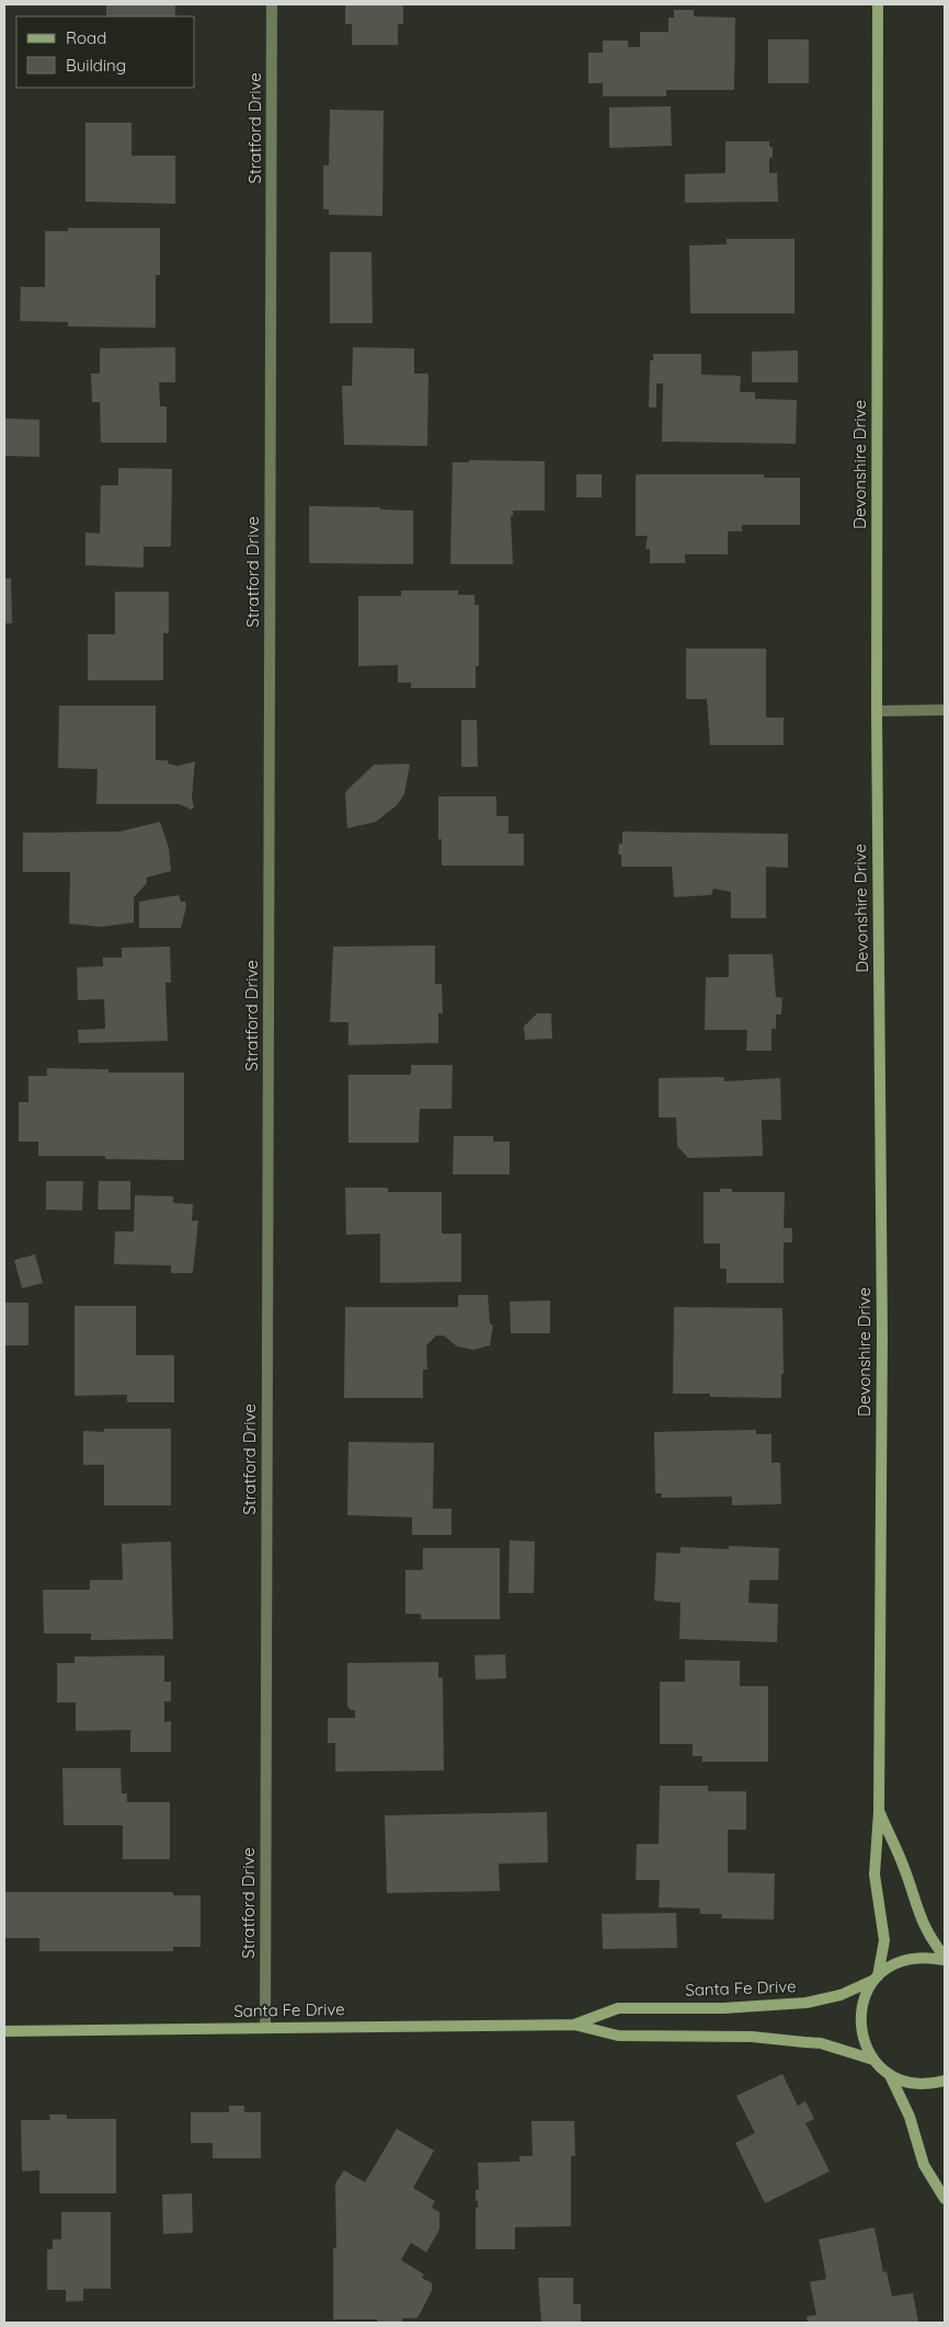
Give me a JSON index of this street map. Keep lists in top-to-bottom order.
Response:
{
  "streets": {
    "street": ["Stratford Drive", "Devonshire Drive", "Santa Fe Drive"]
  },
  "crossings": [
    ["Stratford Drive", "Santa Fe Drive"],
    ["Devonshire Drive", "Santa Fe Drive"]
  ],
  "legend": ["Road", "Building"]
}
